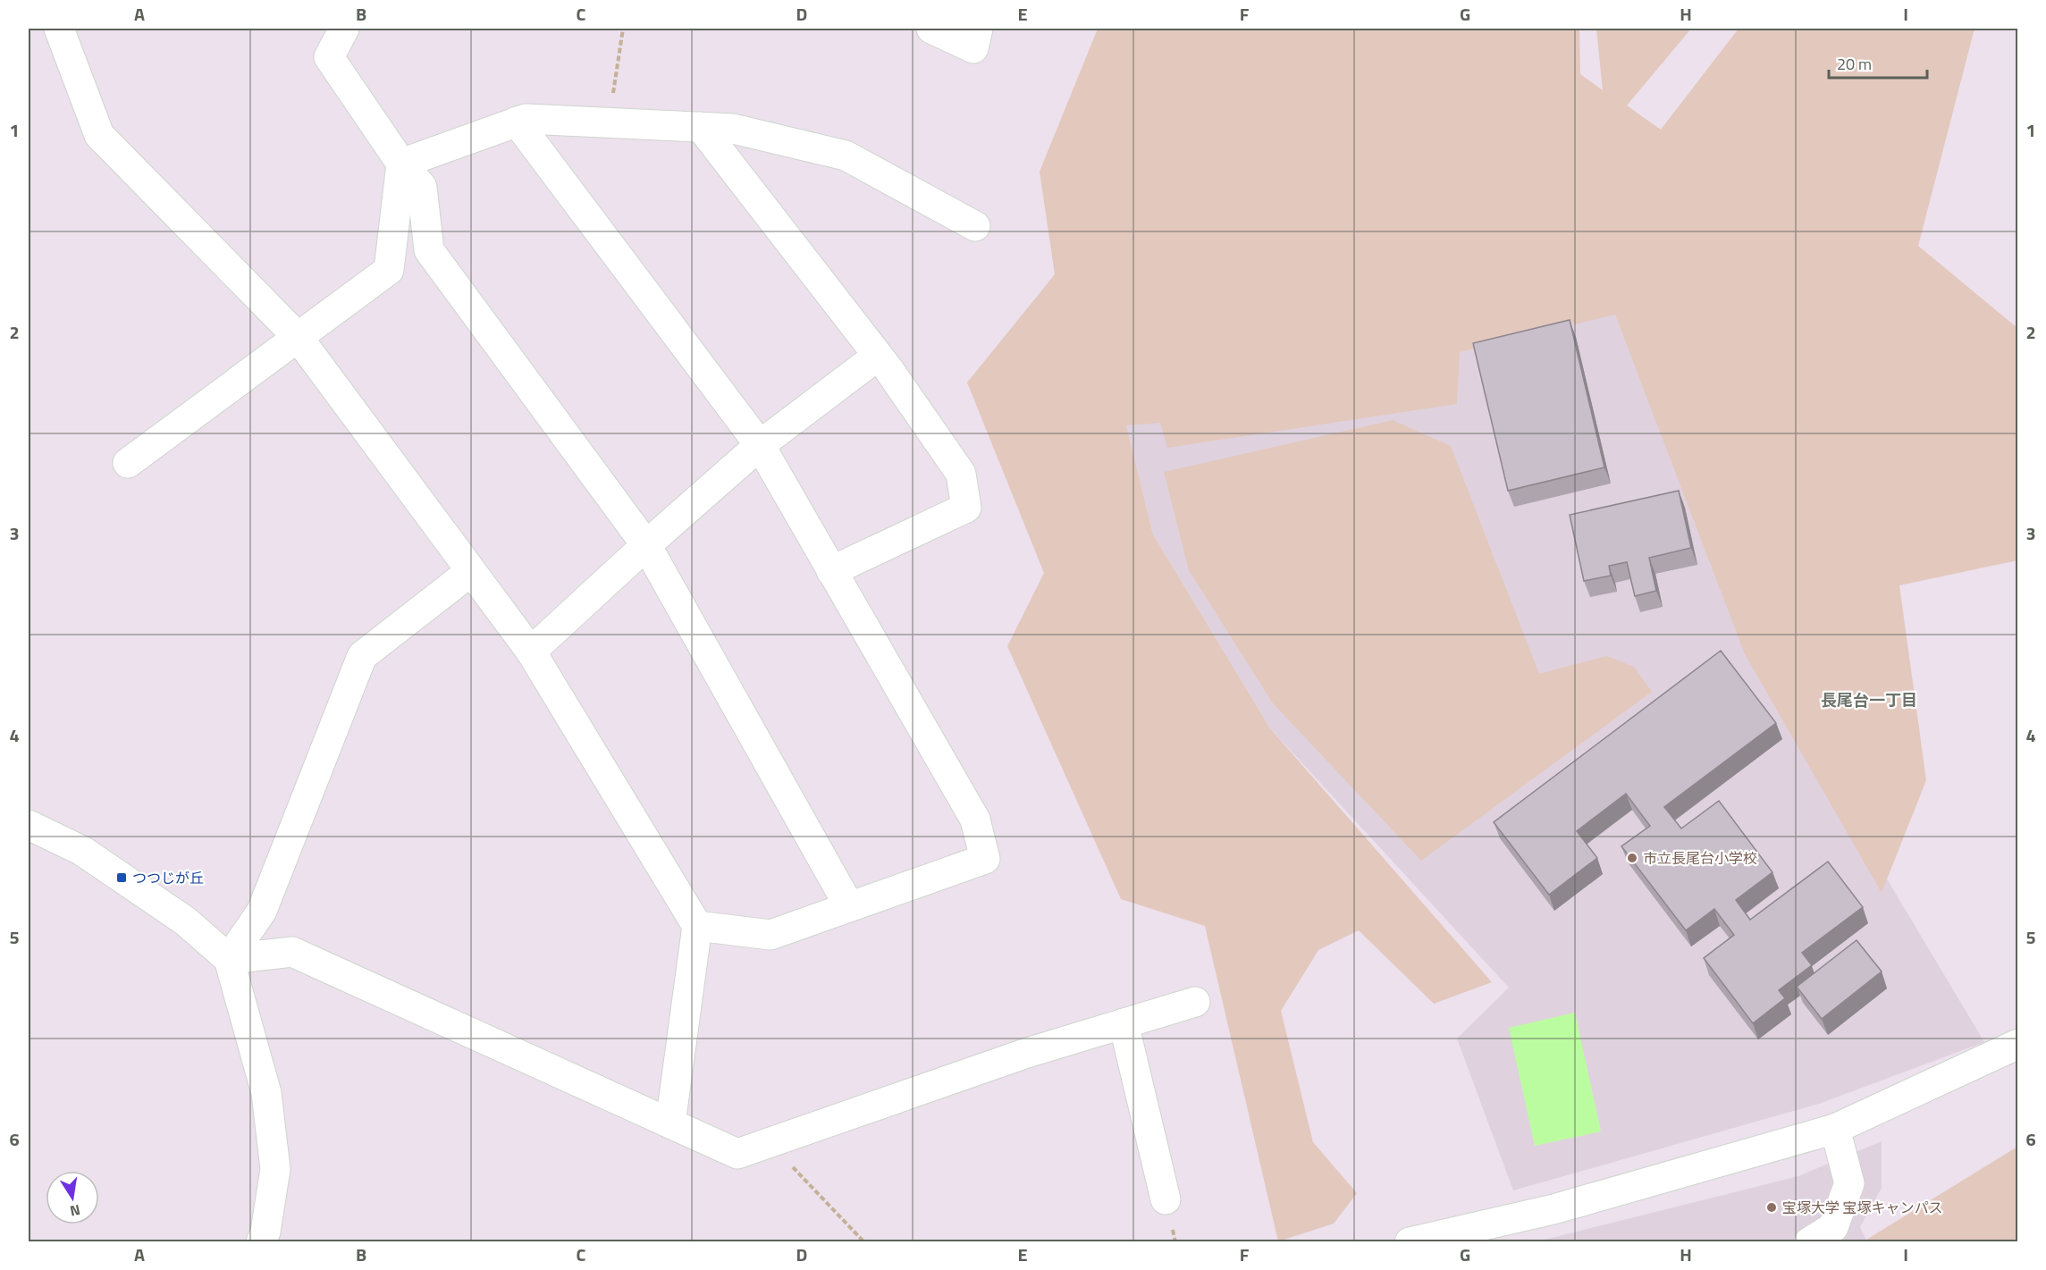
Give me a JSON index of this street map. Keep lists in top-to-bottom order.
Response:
{
  "districts": ["長尾台一丁目"],
  "places": {
    "other": ["市立長尾台小学校", "宝塚大学 宝塚キャンパス"],
    "transit": ["つつじが丘"]
  },
  "scale_bar": "20 m",
  "north": "bottom",
  "grid": {
    "columns": [
      "A",
      "B",
      "C",
      "D",
      "E",
      "F",
      "G",
      "H",
      "I"
    ],
    "rows": [
      "1",
      "2",
      "3",
      "4",
      "5",
      "6"
    ]
  }
}
